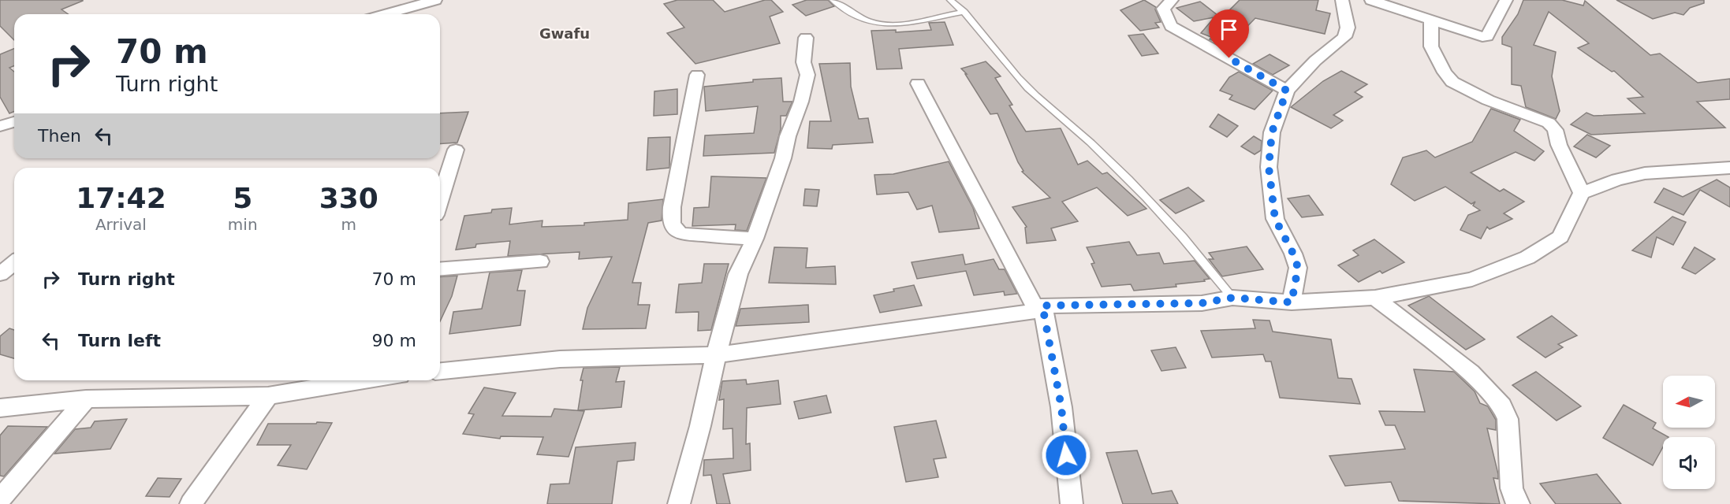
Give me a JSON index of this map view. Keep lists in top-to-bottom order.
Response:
{
  "districts": ["Gwafu"],
  "north": "left",
  "page": {
    "turn": ["70 m", "Turn right"],
    "then": "Then",
    "eta": [
      "17:42",
      "Arrival",
      "5",
      "min",
      "330",
      "m"
    ],
    "list": [
      {
        "name": "Turn right",
        "value": "70 m"
      },
      {
        "name": "Turn left",
        "value": "90 m"
      }
    ]
  }
}
